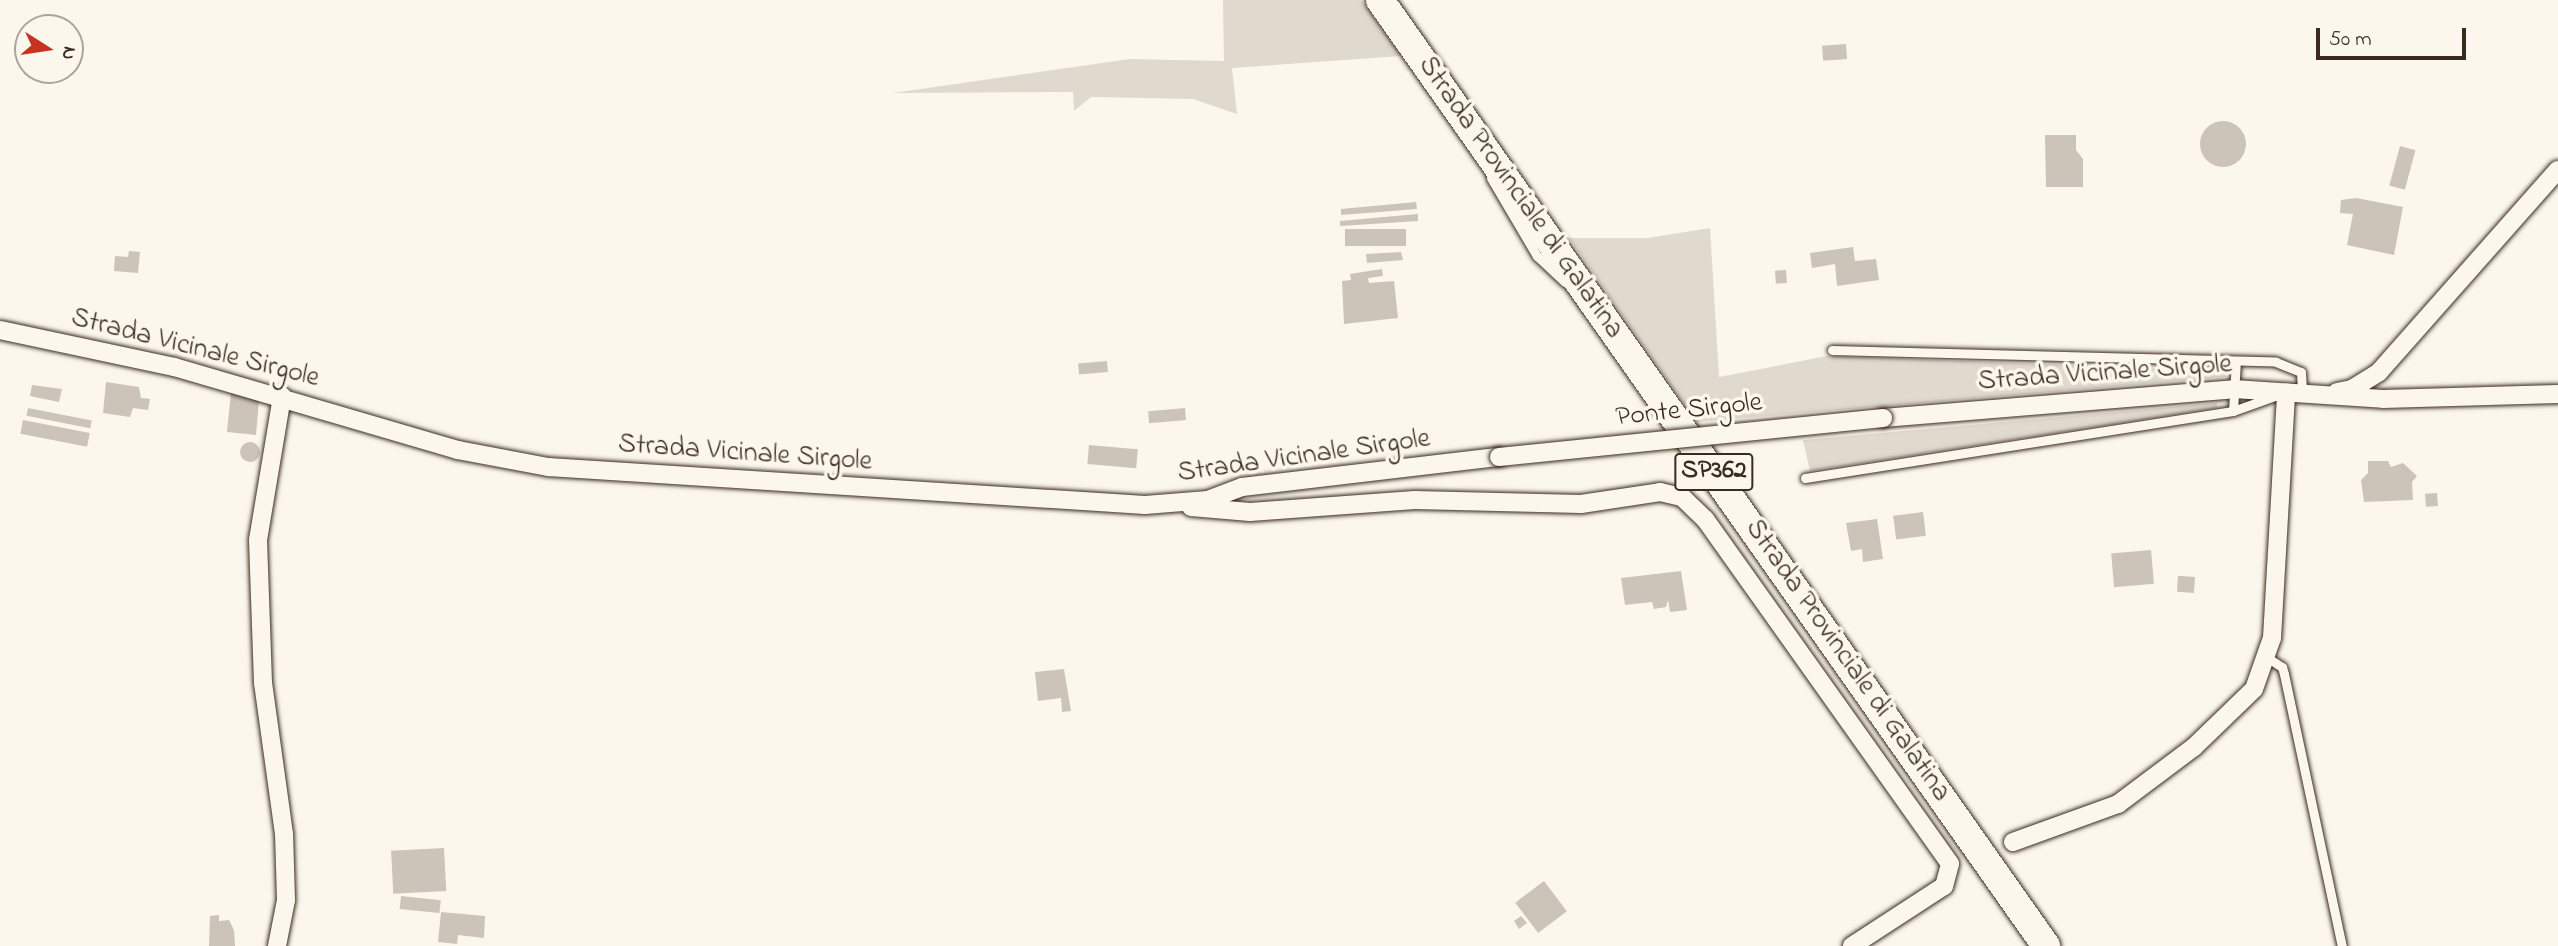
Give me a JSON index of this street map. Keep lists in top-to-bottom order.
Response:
{
  "streets": {
    "main road": ["Strada Provinciale di Galatina", "SP362"],
    "street": ["Strada Vicinale Sirgole", "Ponte Sirgole"]
  },
  "crossings": [
    ["Strada Vicinale Sirgole", "Ponte Sirgole"]
  ],
  "scale_bar": "50 m",
  "north": "right"
}
